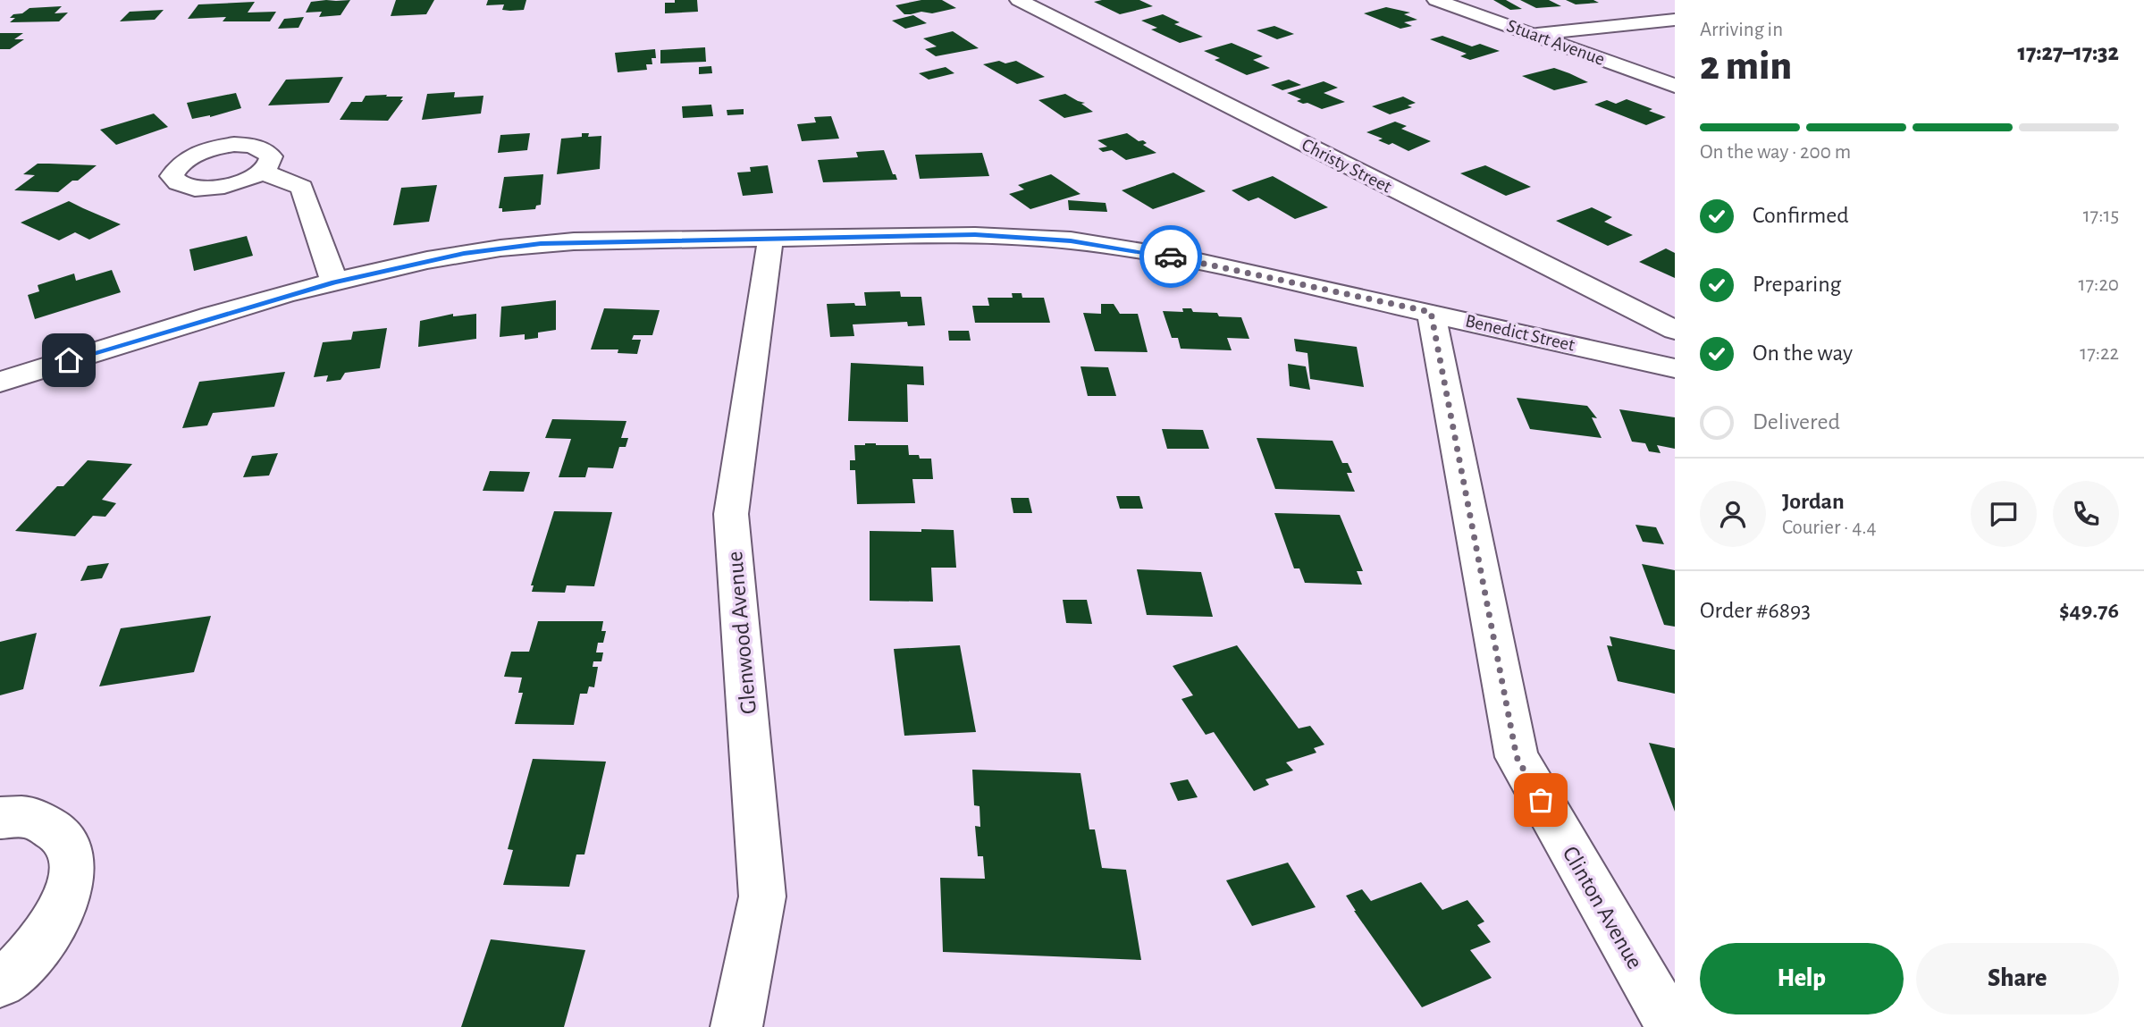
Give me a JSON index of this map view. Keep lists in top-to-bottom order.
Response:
{
  "streets": {
    "street": [
      "Stuart Avenue",
      "Christy Street",
      "Benedict Street",
      "Glenwood Avenue",
      "Clinton Avenue"
    ]
  },
  "crossings": [
    ["Benedict Street", "Glenwood Avenue"],
    ["Benedict Street", "Clinton Avenue"]
  ],
  "page": {
    "heading": ["2 min", "Arriving in", "17:27–17:32"],
    "panel": [
      "Jordan",
      "Courier · 4.4",
      "Order #6893",
      "$49.76"
    ],
    "bar": "On the way · 200 m",
    "list": [
      ["Confirmed", "17:15"],
      ["Preparing", "17:20"],
      ["On the way", "17:22"],
      "Delivered"
    ],
    "buttons": ["Help", "Share"]
  }
}
